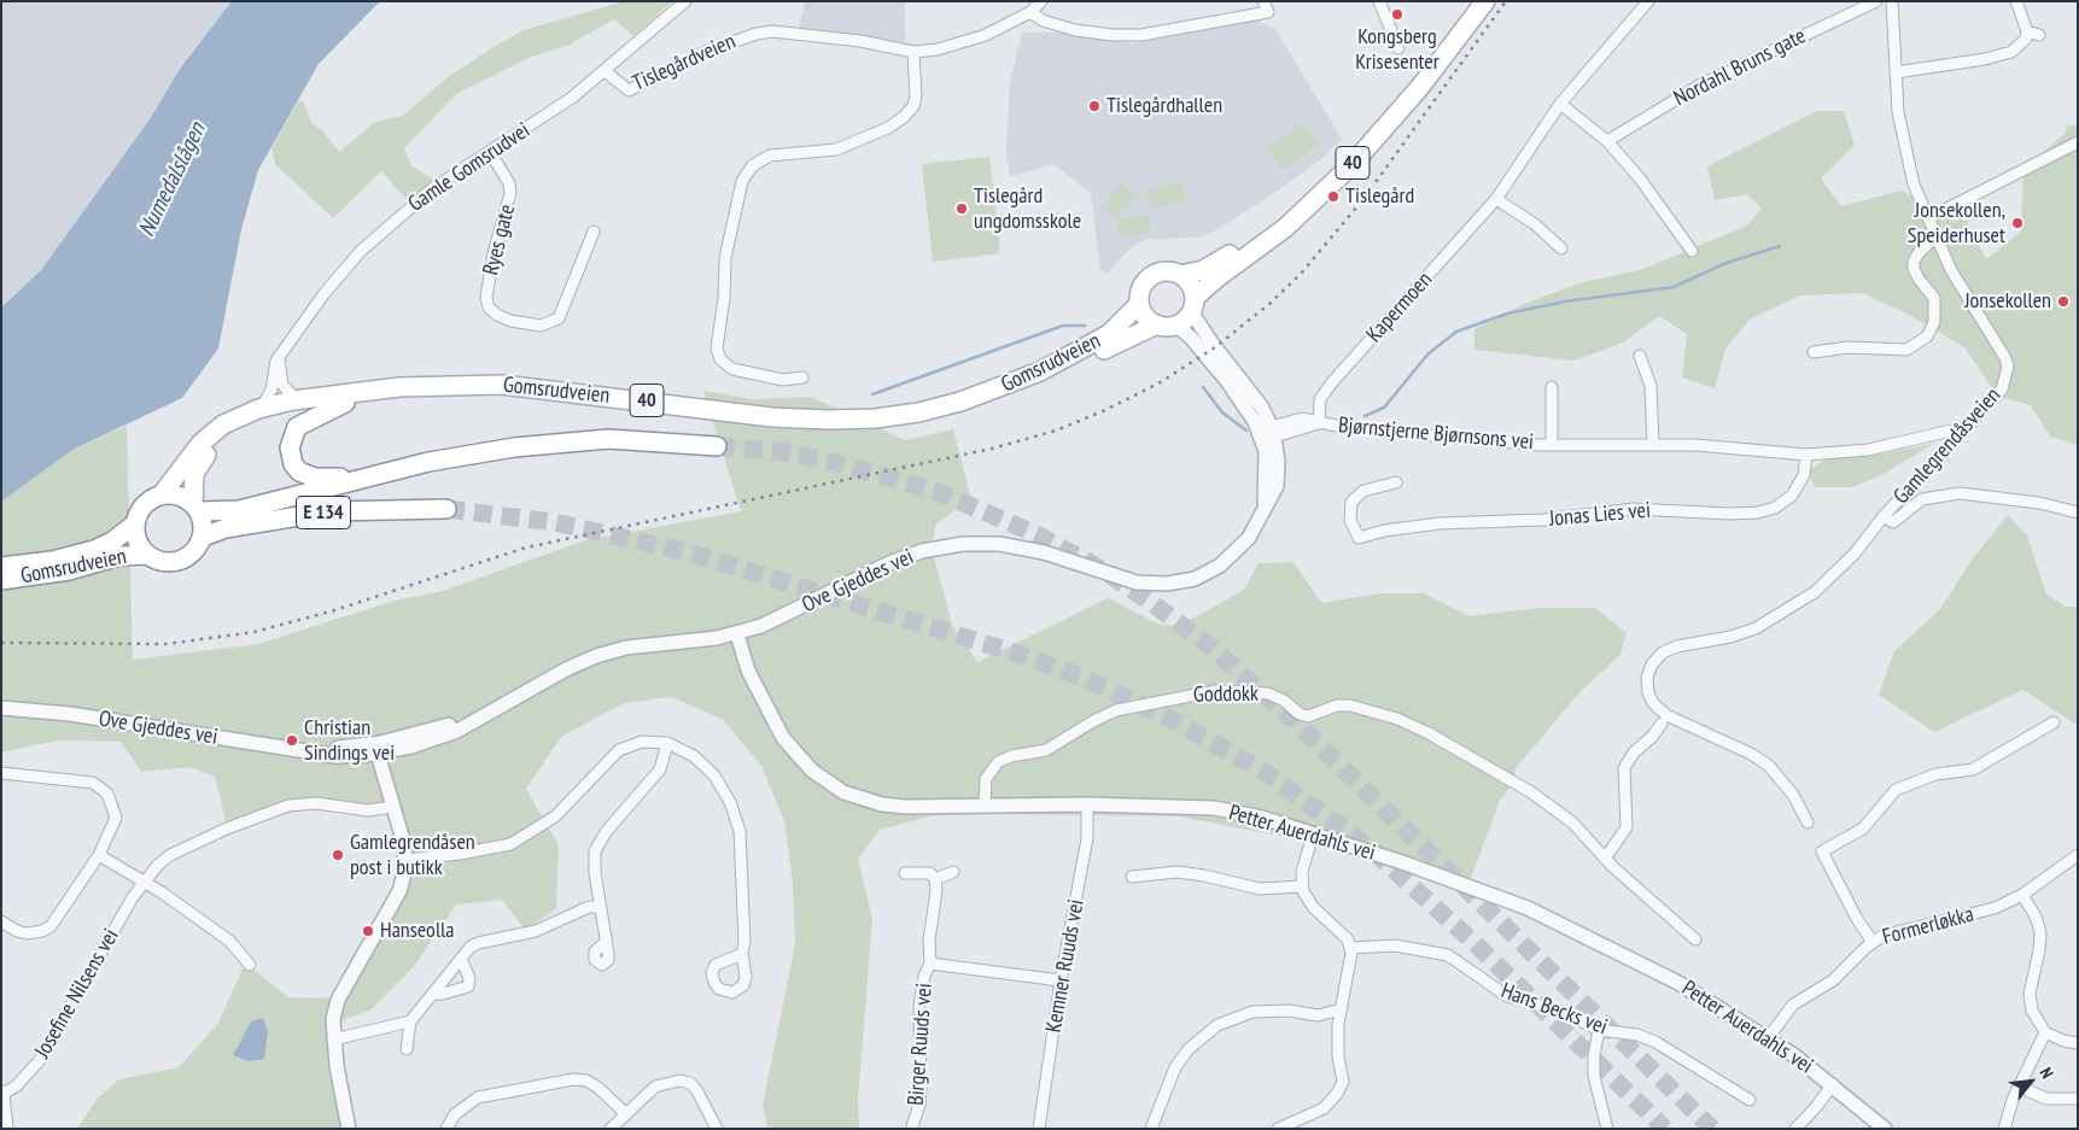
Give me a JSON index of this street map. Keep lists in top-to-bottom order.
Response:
{
  "streets": {
    "main road": ["40", "Gomsrudveien", "E 134"],
    "street": [
      "Tislegårdveien",
      "Nordahl Bruns gate",
      "Gamle Gomsrudvei",
      "Ryes gate",
      "Kapermoen",
      "Bjørnstjerne Bjørnsons vei",
      "Gamlegrendåsveien",
      "Jonas Lies vei",
      "Ove Gjeddes vei",
      "Goddokk",
      "Petter Auerdahls vei",
      "Formerløkka",
      "Kemner Ruuds vei",
      "Josefine Nilsens vei",
      "Hans Becks vei",
      "Birger Ruuds vei"
    ]
  },
  "crossings": [
    ["Tislegårdveien", "Gamle Gomsrudvei"],
    ["40", "Gomsrudveien"],
    ["40", "Ove Gjeddes vei"],
    ["Gamle Gomsrudvei", "Ryes gate"],
    ["Gamle Gomsrudvei", "Gomsrudveien"],
    ["Kapermoen", "Bjørnstjerne Bjørnsons vei"],
    ["Gomsrudveien", "E 134"],
    ["Gomsrudveien", "Ove Gjeddes vei"],
    ["Bjørnstjerne Bjørnsons vei", "Gamlegrendåsveien"],
    ["Bjørnstjerne Bjørnsons vei", "Jonas Lies vei"],
    ["Bjørnstjerne Bjørnsons vei", "Ove Gjeddes vei"],
    ["Ove Gjeddes vei", "Petter Auerdahls vei"],
    ["Goddokk", "Petter Auerdahls vei"],
    ["Petter Auerdahls vei", "Formerløkka"],
    ["Petter Auerdahls vei", "Kemner Ruuds vei"],
    ["Kemner Ruuds vei", "Birger Ruuds vei"]
  ],
  "water": ["Numedalslågen"],
  "places": [
    "Kongsberg Krisesenter",
    "Tislegårdhallen",
    "Tislegård",
    "Tislegård ungdomsskole",
    "Jonsekollen, Speiderhuset",
    "Jonsekollen",
    "Christian Sindings vei",
    "Gamlegrendåsen post i butikk",
    "Hanseolla"
  ],
  "north": "top right"
}
